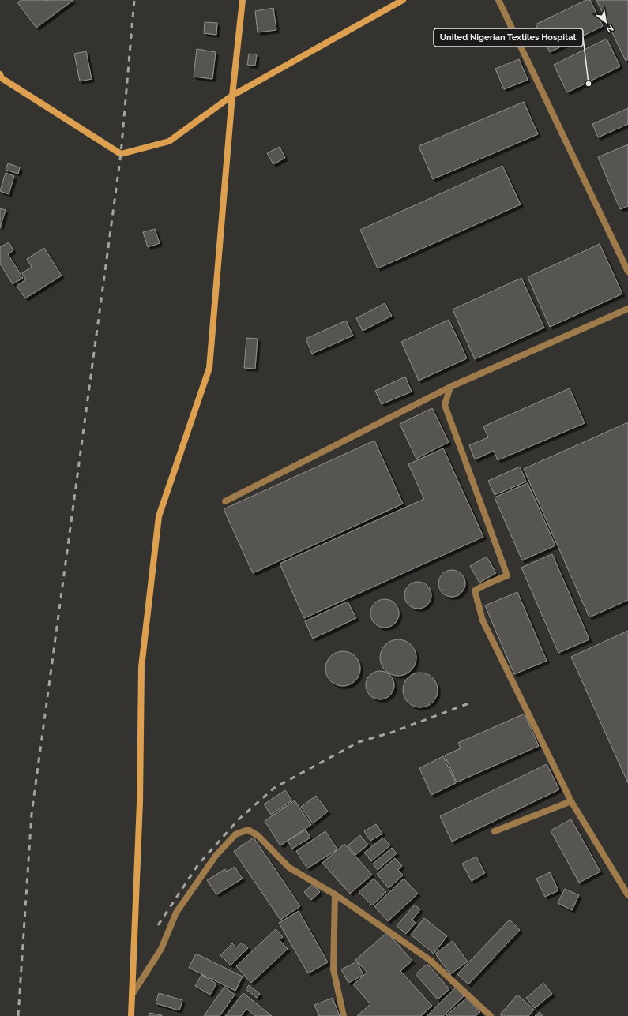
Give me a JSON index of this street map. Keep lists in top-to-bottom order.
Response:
{
  "places": ["United Nigerian Textiles Hospital"],
  "north": "bottom right"
}
